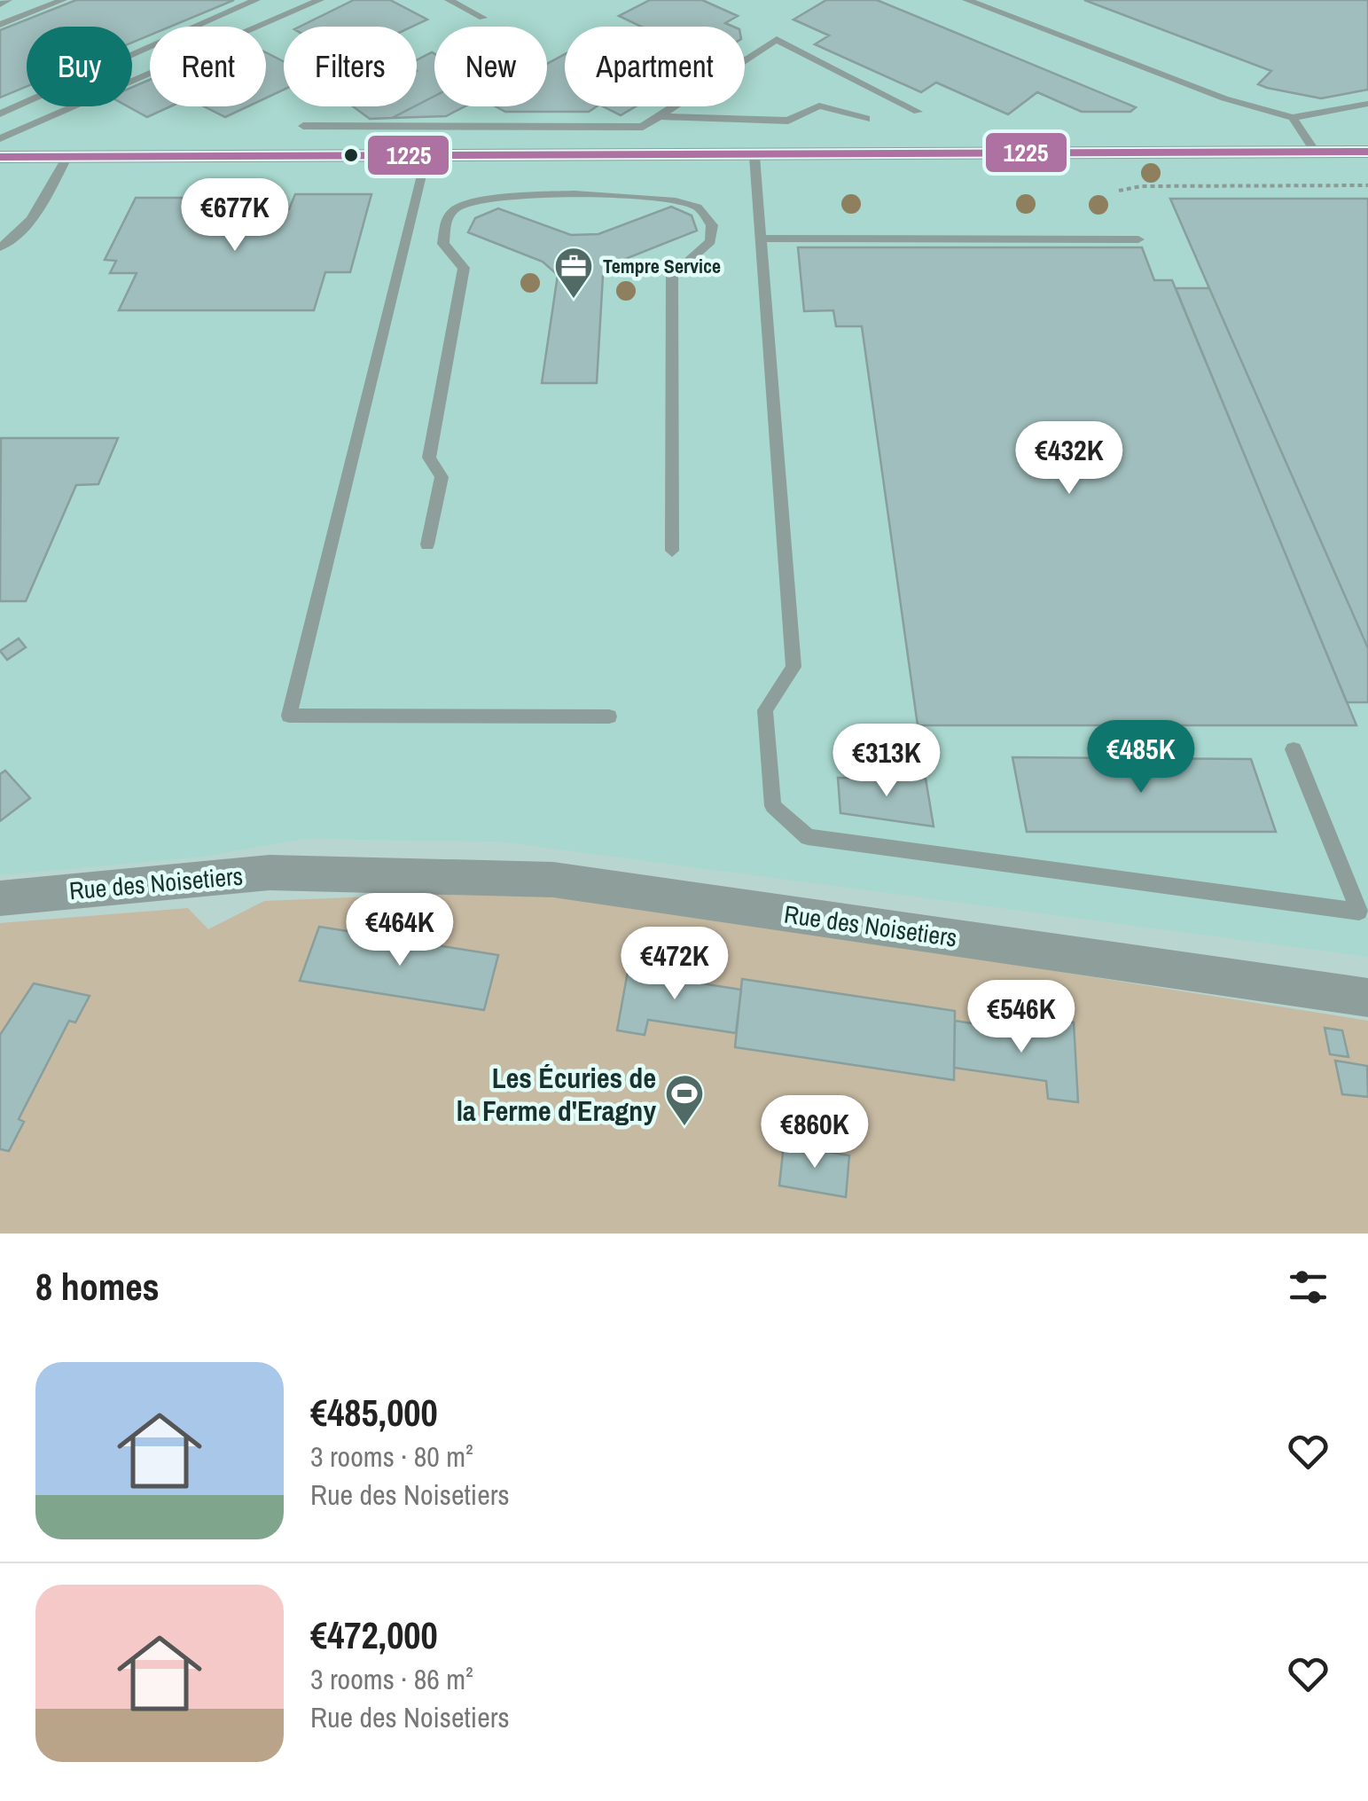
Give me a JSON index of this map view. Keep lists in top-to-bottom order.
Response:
{
  "streets": {
    "street": ["Rue des Noisetiers"]
  },
  "places": {
    "office": ["Tempre Service"],
    "sports": ["Les Écuries de la Ferme d'Eragny"]
  },
  "lines": ["transit line 1225"],
  "page": {
    "chip": [
      "Buy",
      "Rent",
      "Filters",
      "New",
      "Apartment"
    ],
    "price": [
      "€677K",
      "€432K",
      "€485K",
      "€313K",
      "€464K",
      "€472K",
      "€546K",
      "€860K"
    ],
    "heading": "8 homes",
    "list": [
      {
        "name": "€485,000",
        "note": "3 rooms · 80 m² · Rue des Noisetiers"
      },
      {
        "name": "€472,000",
        "note": "3 rooms · 86 m² · Rue des Noisetiers"
      }
    ]
  }
}
